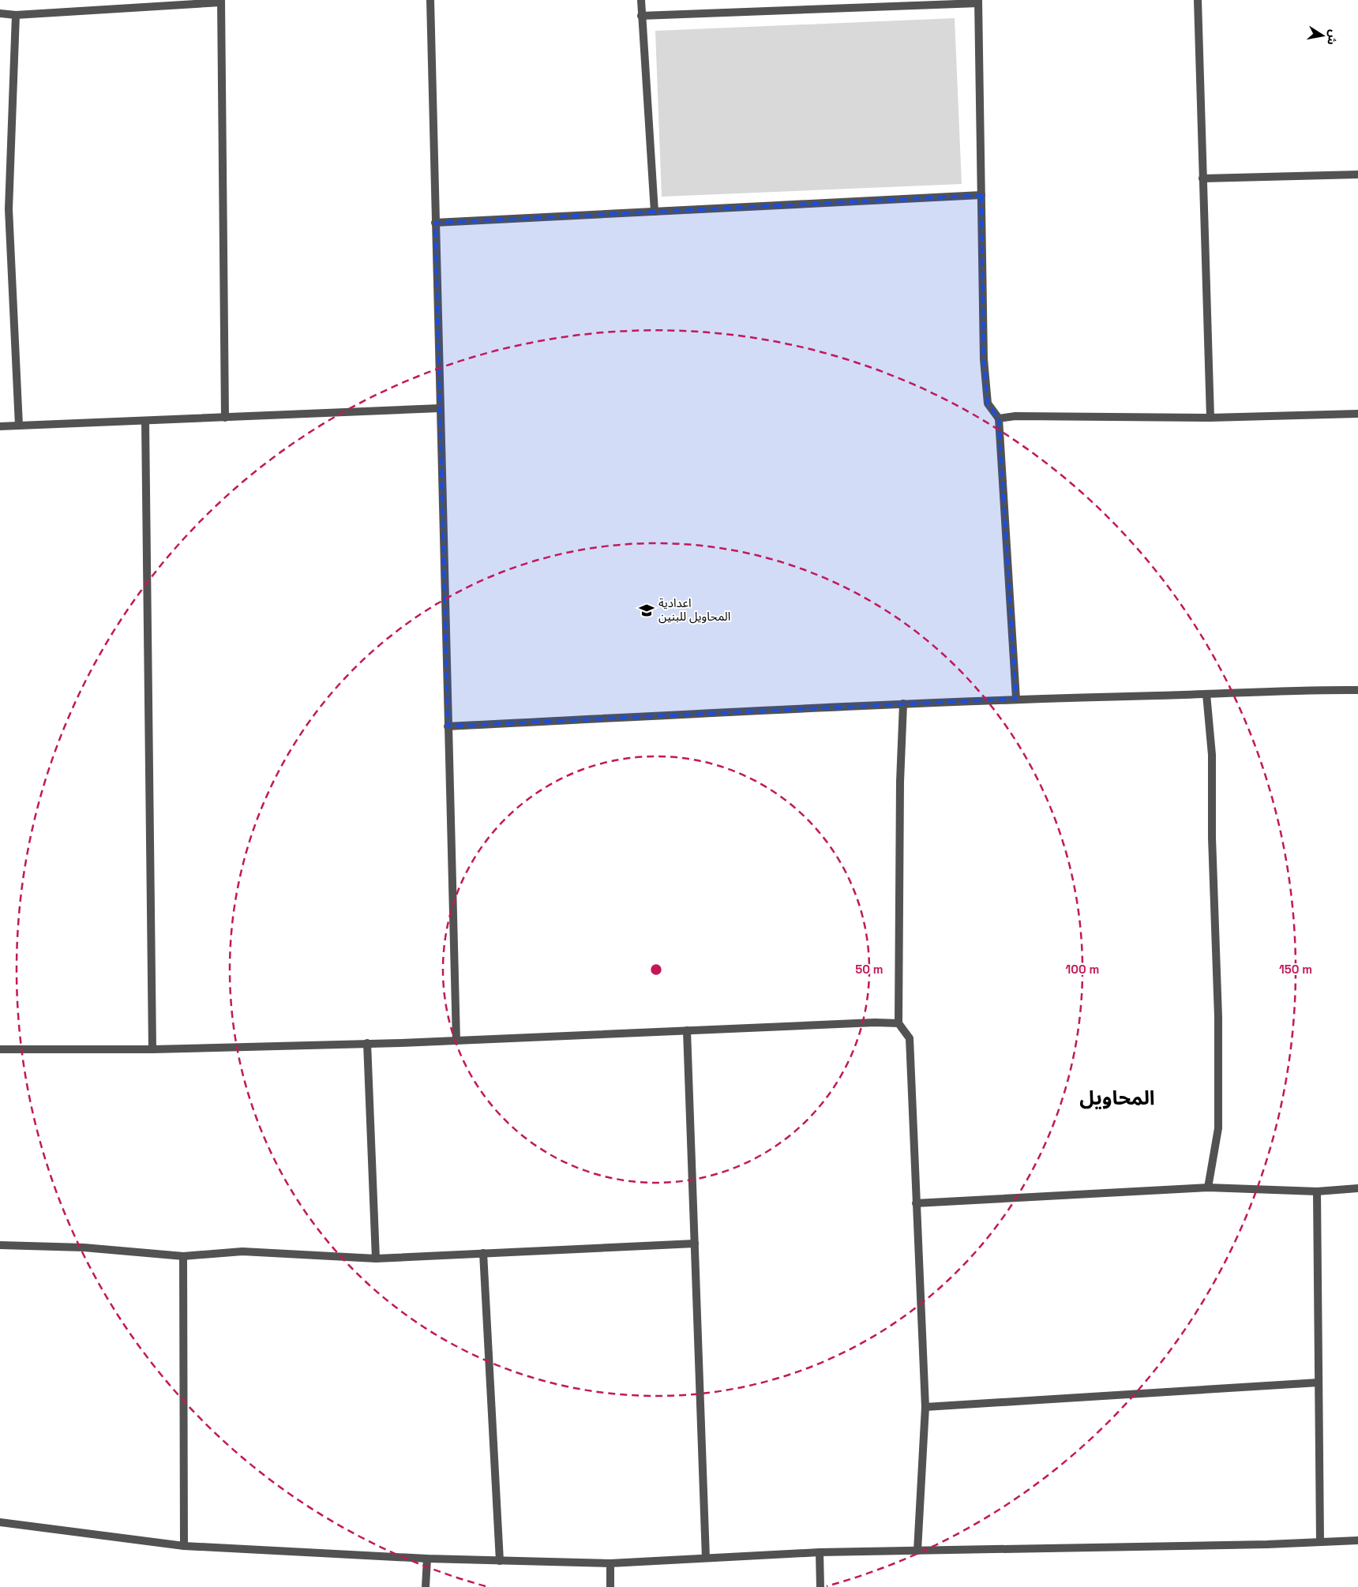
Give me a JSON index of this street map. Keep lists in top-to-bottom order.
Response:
{
  "districts": ["المحاويل"],
  "places": {
    "school or university": ["اعدادية المحاويل للبنين"]
  },
  "north": "right",
  "rings": ["50 m", "100 m", "150 m"]
}
